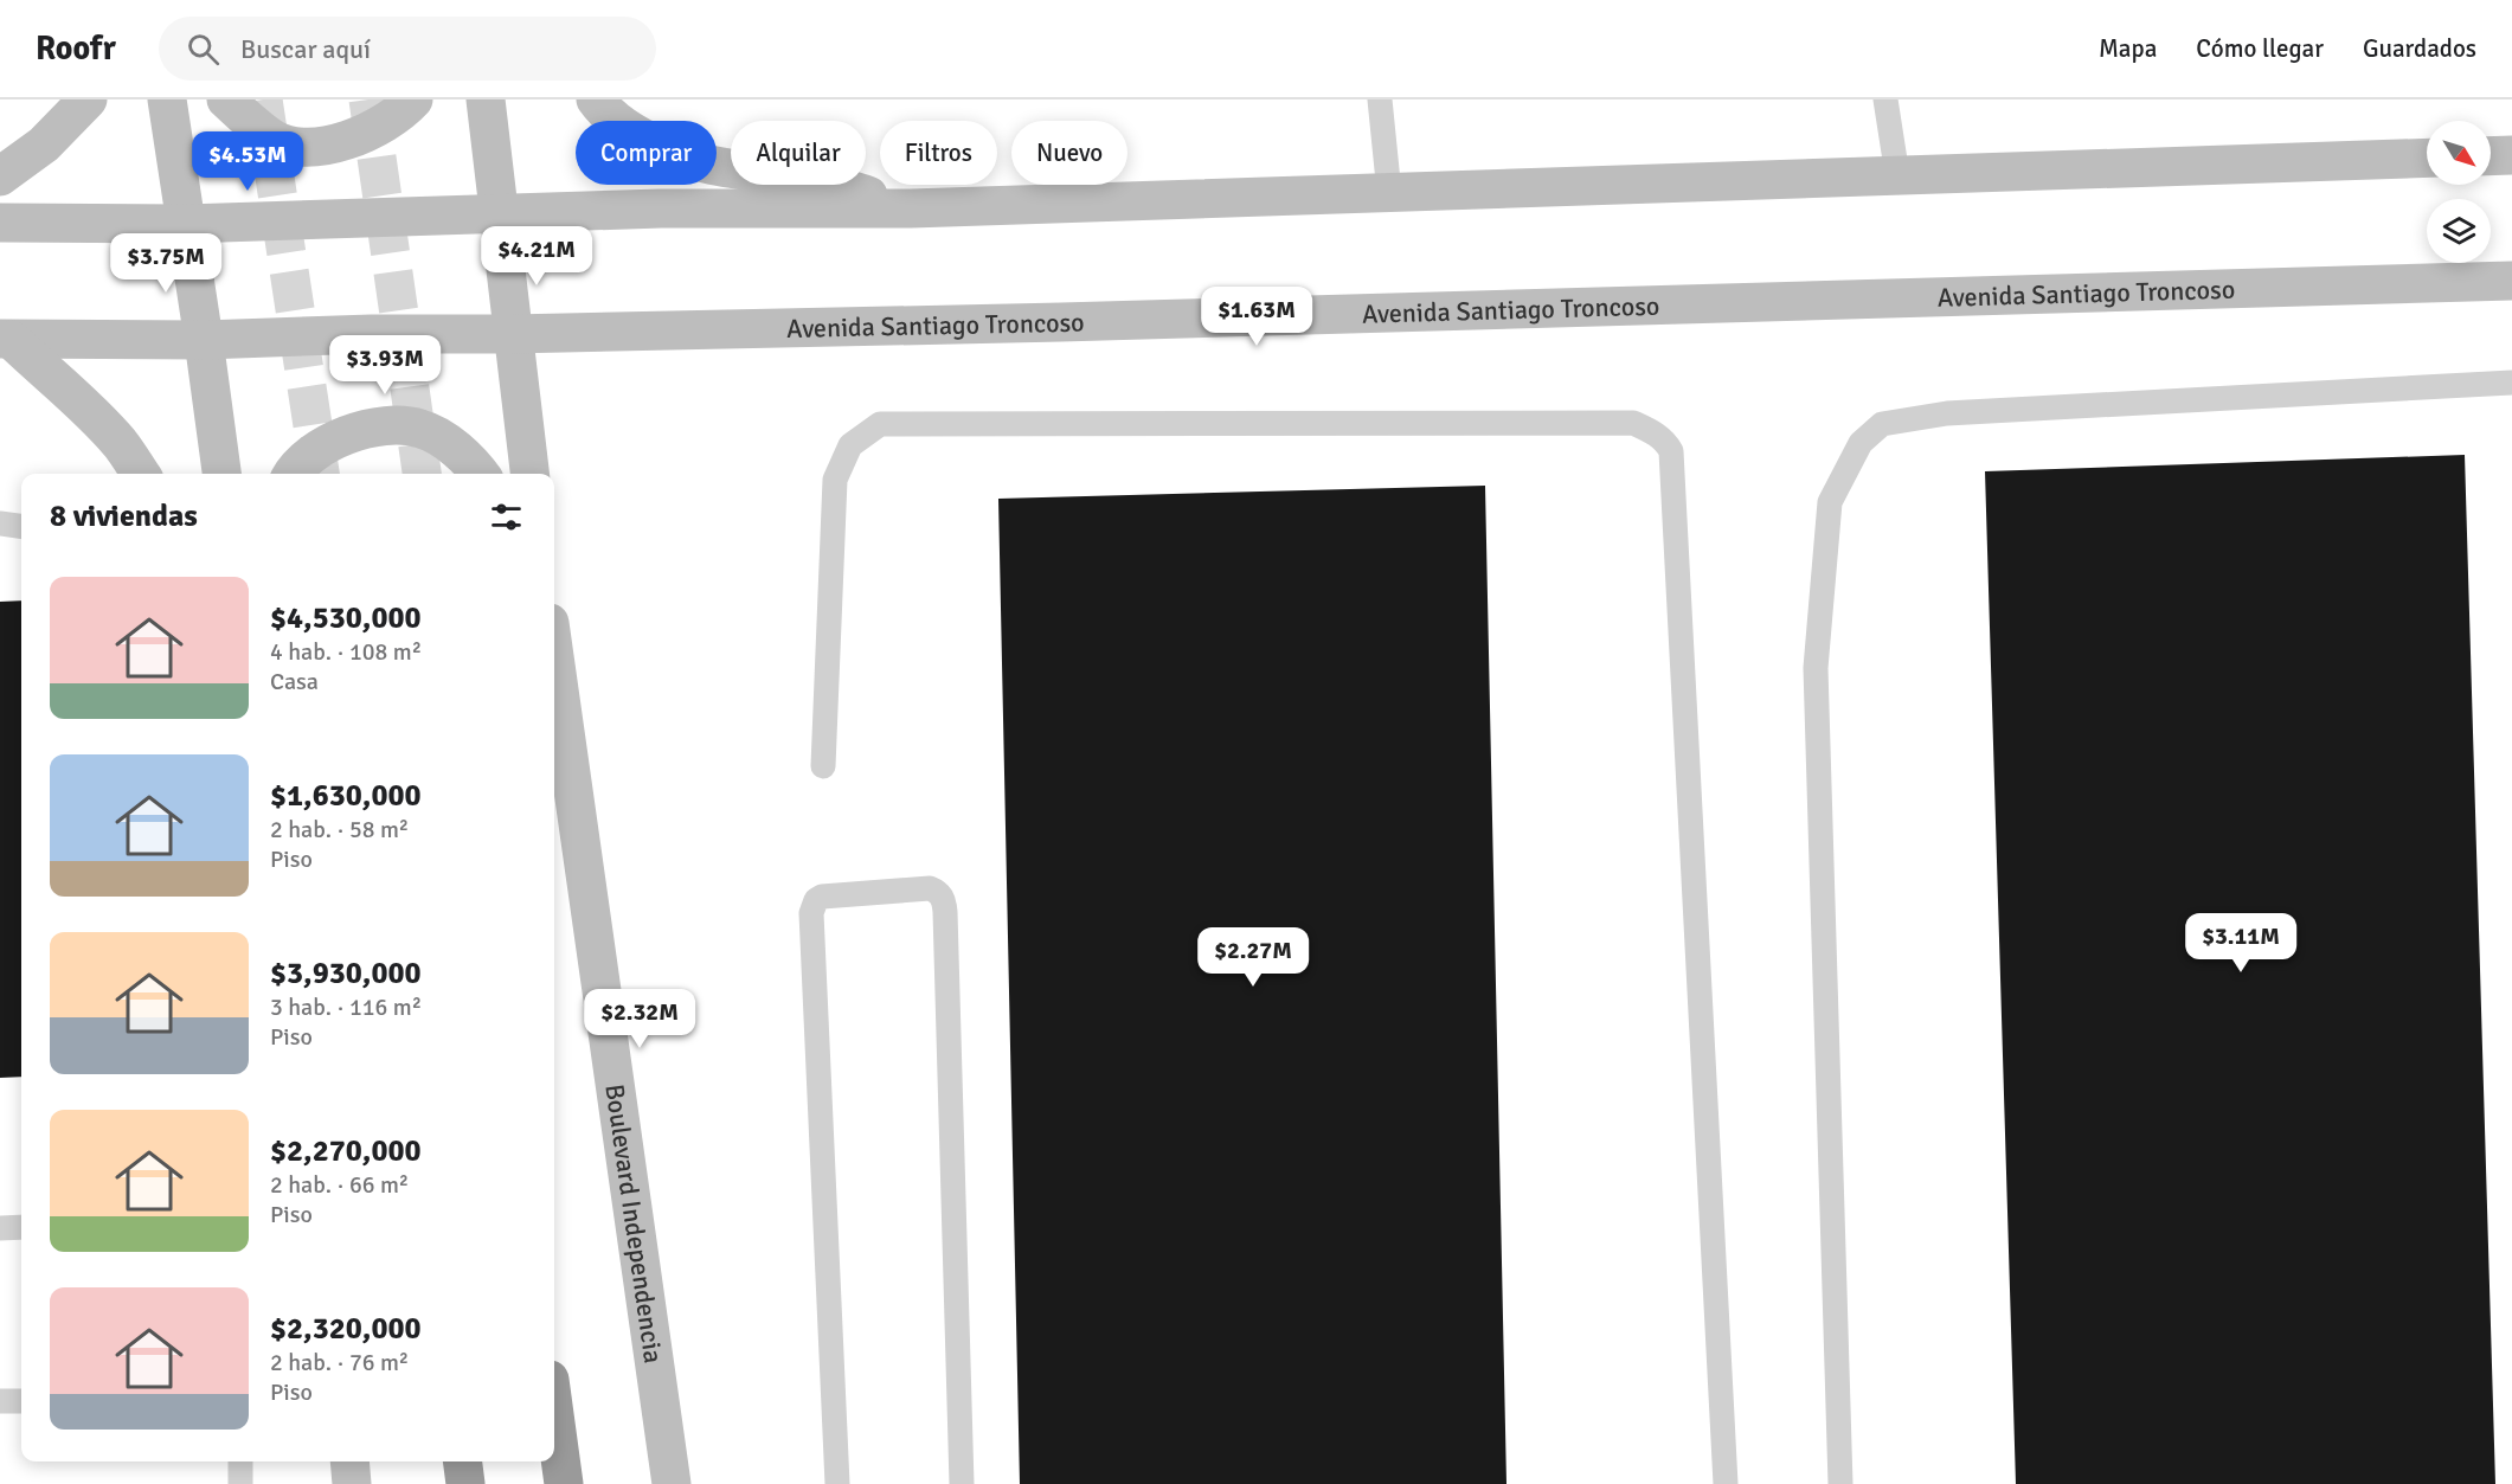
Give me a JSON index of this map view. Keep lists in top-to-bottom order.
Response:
{
  "streets": {
    "main road": ["Avenida Santiago Troncoso", "Boulevard Independencia"]
  },
  "north": "bottom right",
  "page": {
    "header": "Roofr",
    "search": "Buscar aquí",
    "nav": ["Mapa", "Cómo llegar", "Guardados"],
    "chip": [
      "Comprar",
      "Alquilar",
      "Filtros",
      "Nuevo"
    ],
    "price": [
      "$4.53M",
      "$4.21M",
      "$3.75M",
      "$1.63M",
      "$3.93M",
      "$3.11M",
      "$2.27M",
      "$2.32M"
    ],
    "heading": "8 viviendas",
    "list": [
      {
        "name": "$4,530,000",
        "note": "4 hab. · 108 m² · Casa"
      },
      {
        "name": "$1,630,000",
        "note": "2 hab. · 58 m² · Piso"
      },
      {
        "name": "$3,930,000",
        "note": "3 hab. · 116 m² · Piso"
      },
      {
        "name": "$2,270,000",
        "note": "2 hab. · 66 m² · Piso"
      },
      {
        "name": "$2,320,000",
        "note": "2 hab. · 76 m² · Piso"
      }
    ]
  }
}
